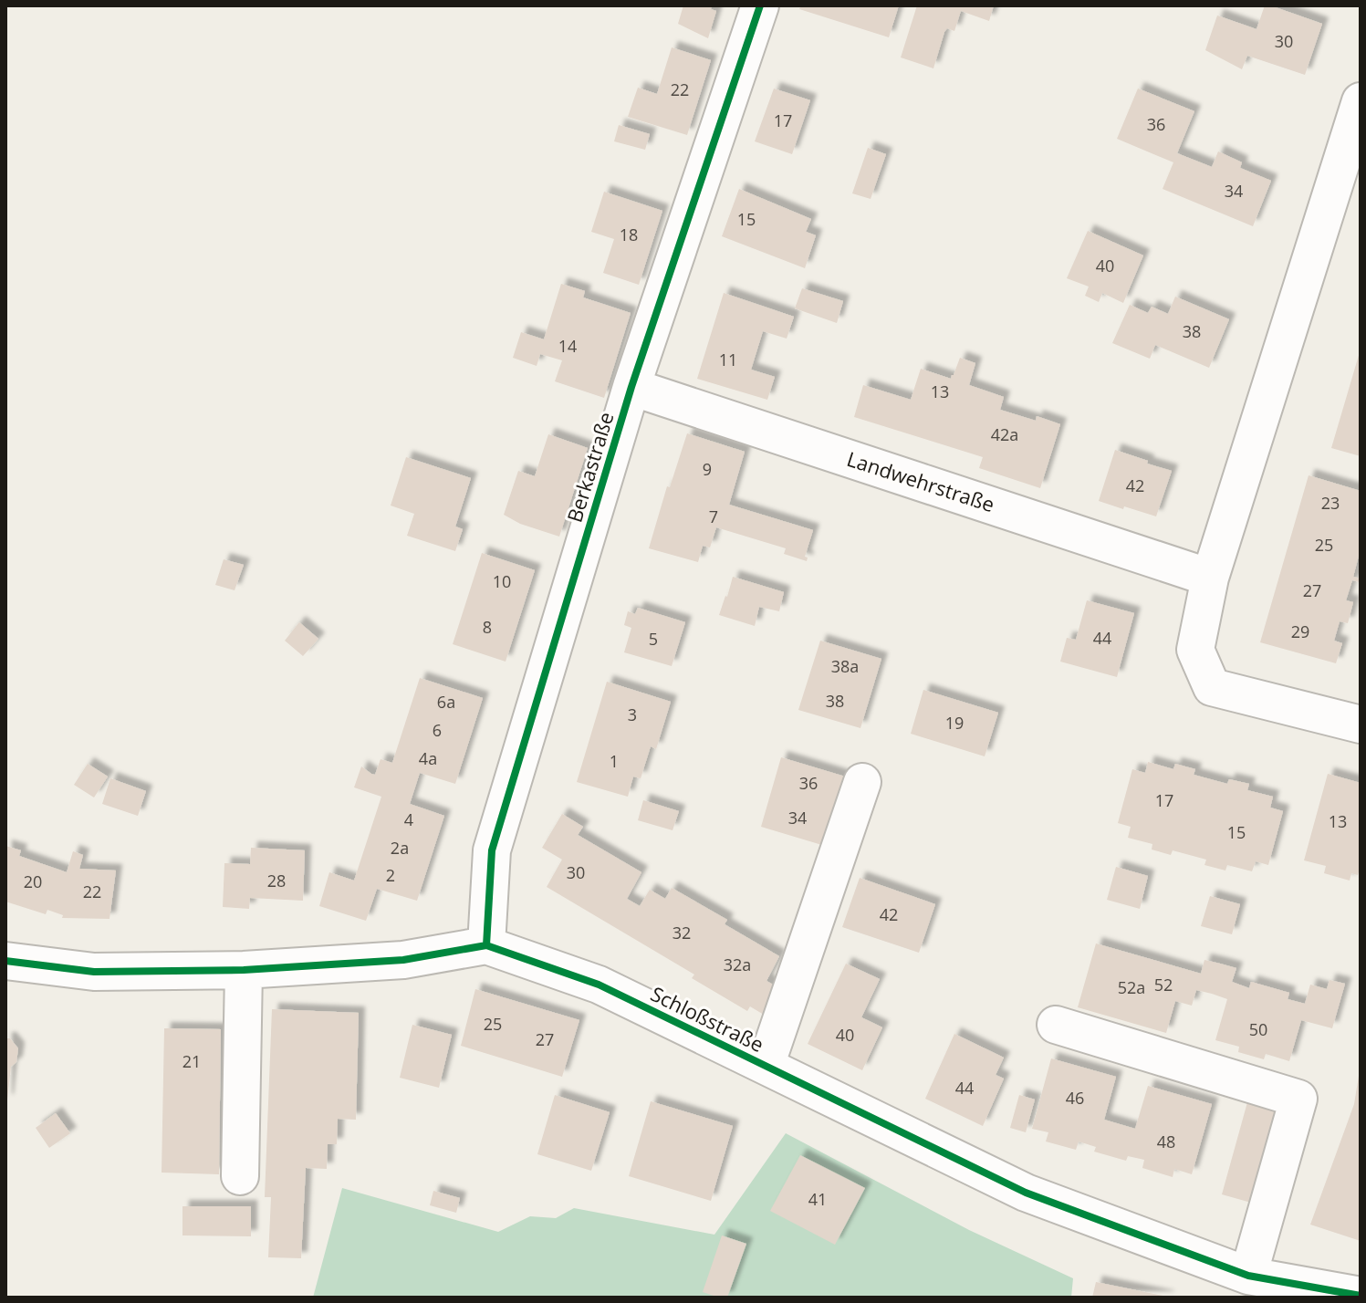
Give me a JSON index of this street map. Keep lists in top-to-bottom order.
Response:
{
  "streets": {
    "street": ["Berkastraße", "Landwehrstraße", "Schloßstraße"]
  },
  "crossings": [
    ["Berkastraße", "Landwehrstraße"],
    ["Berkastraße", "Schloßstraße"]
  ],
  "house_numbers": [
    "30",
    "22",
    "17",
    "36",
    "34",
    "15",
    "18",
    "40",
    "38",
    "14",
    "11",
    "13",
    "42a",
    "9",
    "42",
    "23",
    "7",
    "25",
    "10",
    "27",
    "8",
    "29",
    "44",
    "5",
    "38a",
    "38",
    "6a",
    "3",
    "19",
    "6",
    "4a",
    "1",
    "36",
    "17",
    "34",
    "4",
    "13",
    "15",
    "2a",
    "30",
    "2",
    "28",
    "20",
    "22",
    "42",
    "32",
    "32a",
    "52",
    "52a",
    "25",
    "50",
    "40",
    "27",
    "21",
    "44",
    "46",
    "48",
    "41"
  ]
}
